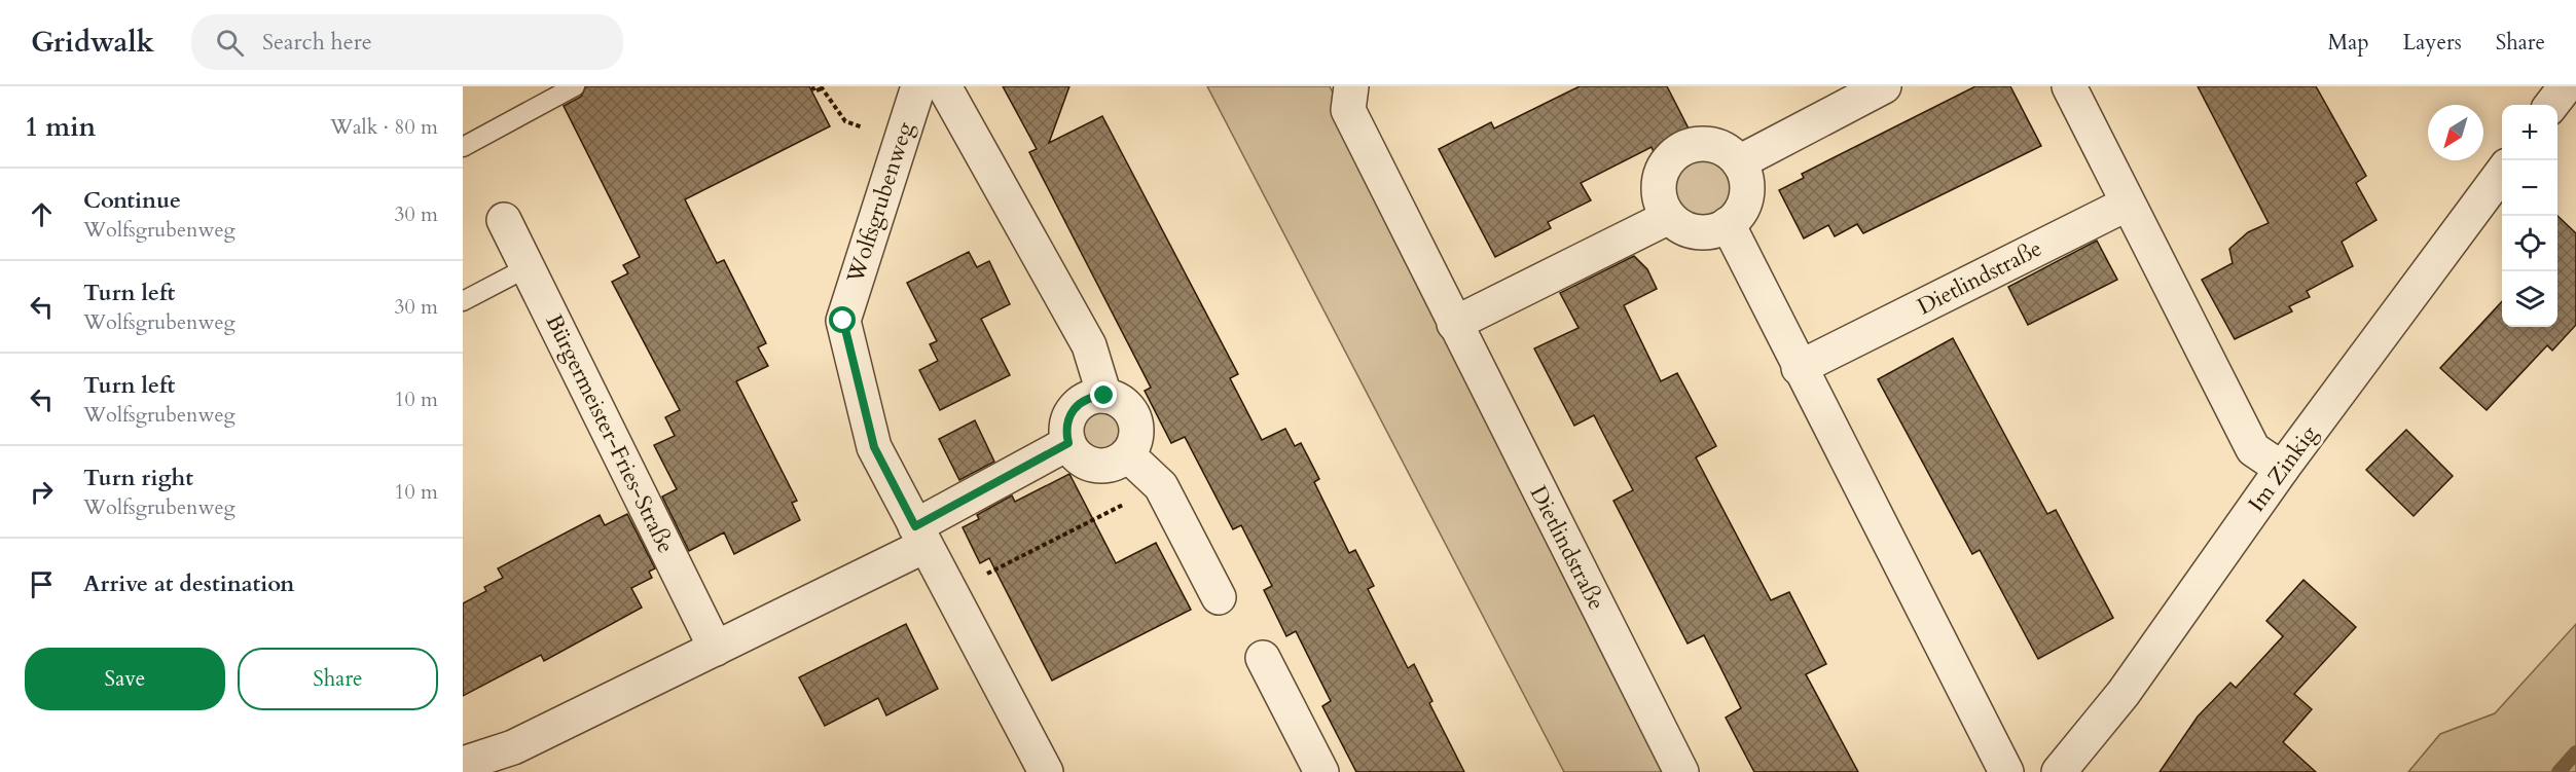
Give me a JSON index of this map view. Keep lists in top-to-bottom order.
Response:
{
  "streets": {
    "street": [
      "Wolfsgrubenweg",
      "Dietlindstraße",
      "Bürgermeister-Fries-Straße",
      "Im Zinkig"
    ]
  },
  "north": "bottom left",
  "page": {
    "header": "Gridwalk",
    "search": "Search here",
    "nav": ["Map", "Layers", "Share"],
    "heading": ["1 min", "Walk · 80 m"],
    "map_buttons": ["+", "−"],
    "list": [
      ["Continue", "Wolfsgrubenweg", "30 m"],
      ["Turn left", "Wolfsgrubenweg", "30 m"],
      ["Turn left", "Wolfsgrubenweg", "10 m"],
      ["Turn right", "Wolfsgrubenweg", "10 m"],
      "Arrive at destination"
    ],
    "buttons": ["Save", "Share"]
  }
}
